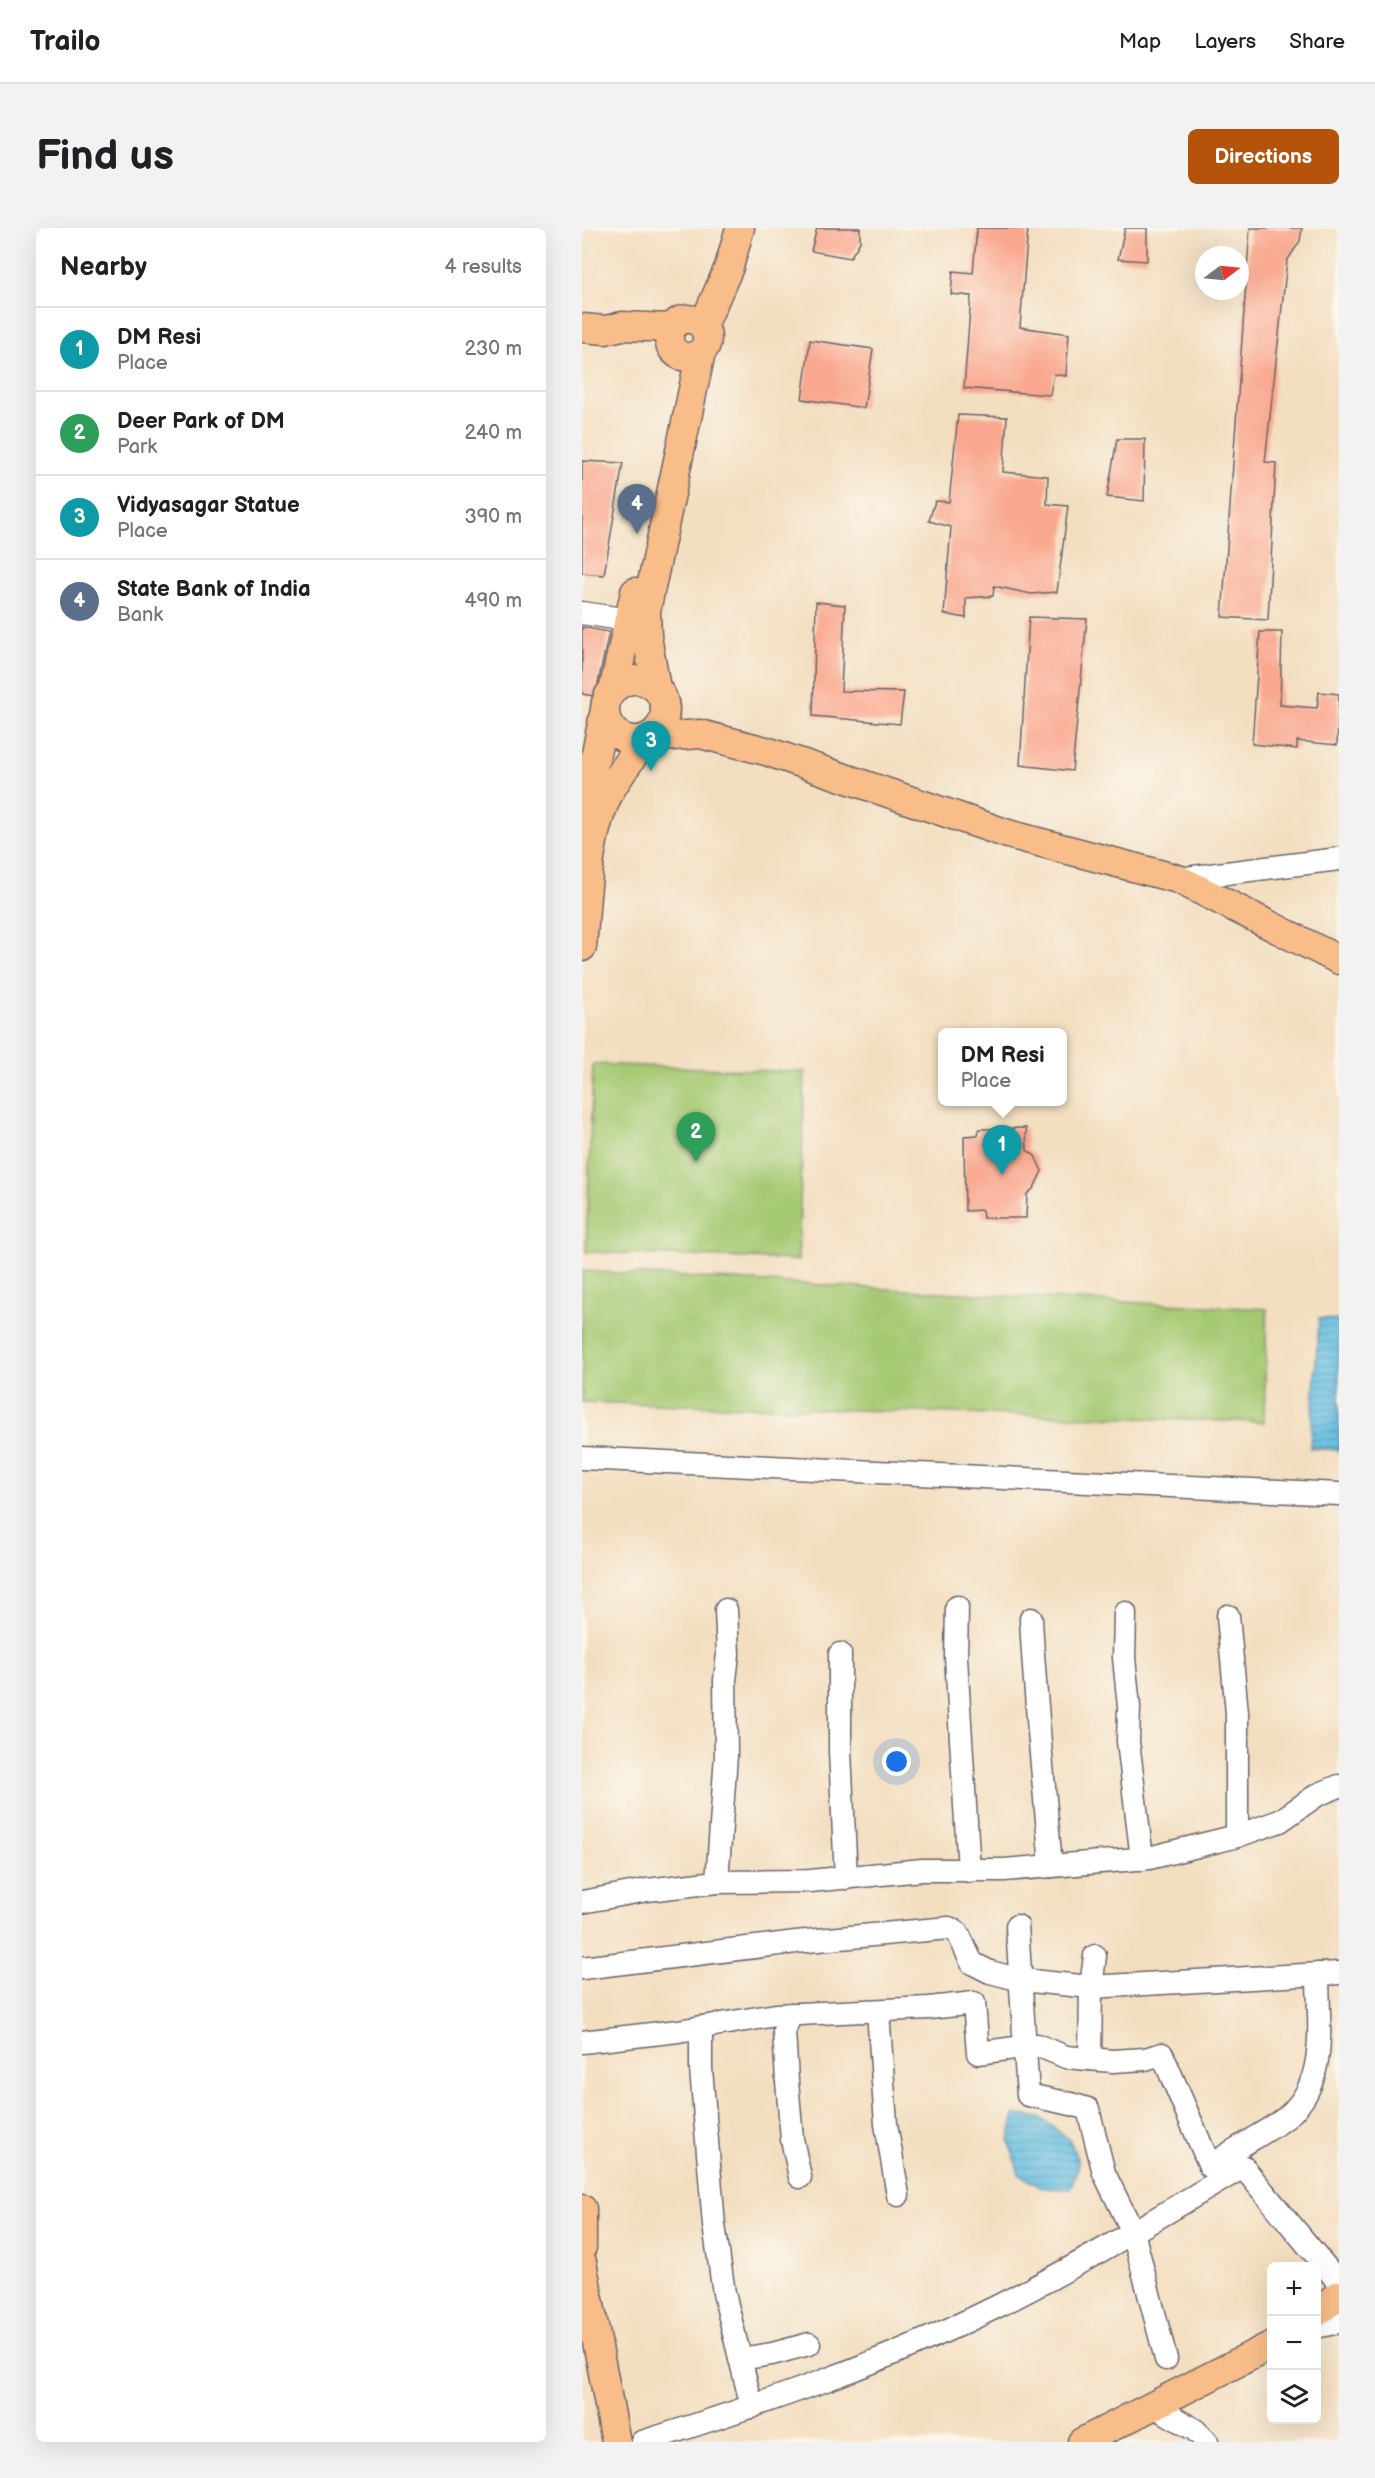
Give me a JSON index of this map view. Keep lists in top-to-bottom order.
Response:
{
  "north": "right",
  "page": {
    "header": "Trailo",
    "nav": ["Map", "Layers", "Share"],
    "buttons": "Directions",
    "title": "Find us",
    "heading": ["Nearby", "4 results"],
    "list": [
      {
        "mark": "1",
        "name": "DM Resi",
        "note": "Place",
        "value": "230 m"
      },
      {
        "mark": "2",
        "name": "Deer Park of DM",
        "note": "Park",
        "value": "240 m"
      },
      {
        "mark": "3",
        "name": "Vidyasagar Statue",
        "note": "Place",
        "value": "390 m"
      },
      {
        "mark": "4",
        "name": "State Bank of India",
        "note": "Bank",
        "value": "490 m"
      }
    ],
    "pins": [
      "4",
      "3",
      "2",
      "1"
    ],
    "popup": ["DM Resi", "Place"],
    "map_buttons": ["+", "−"]
  }
}
